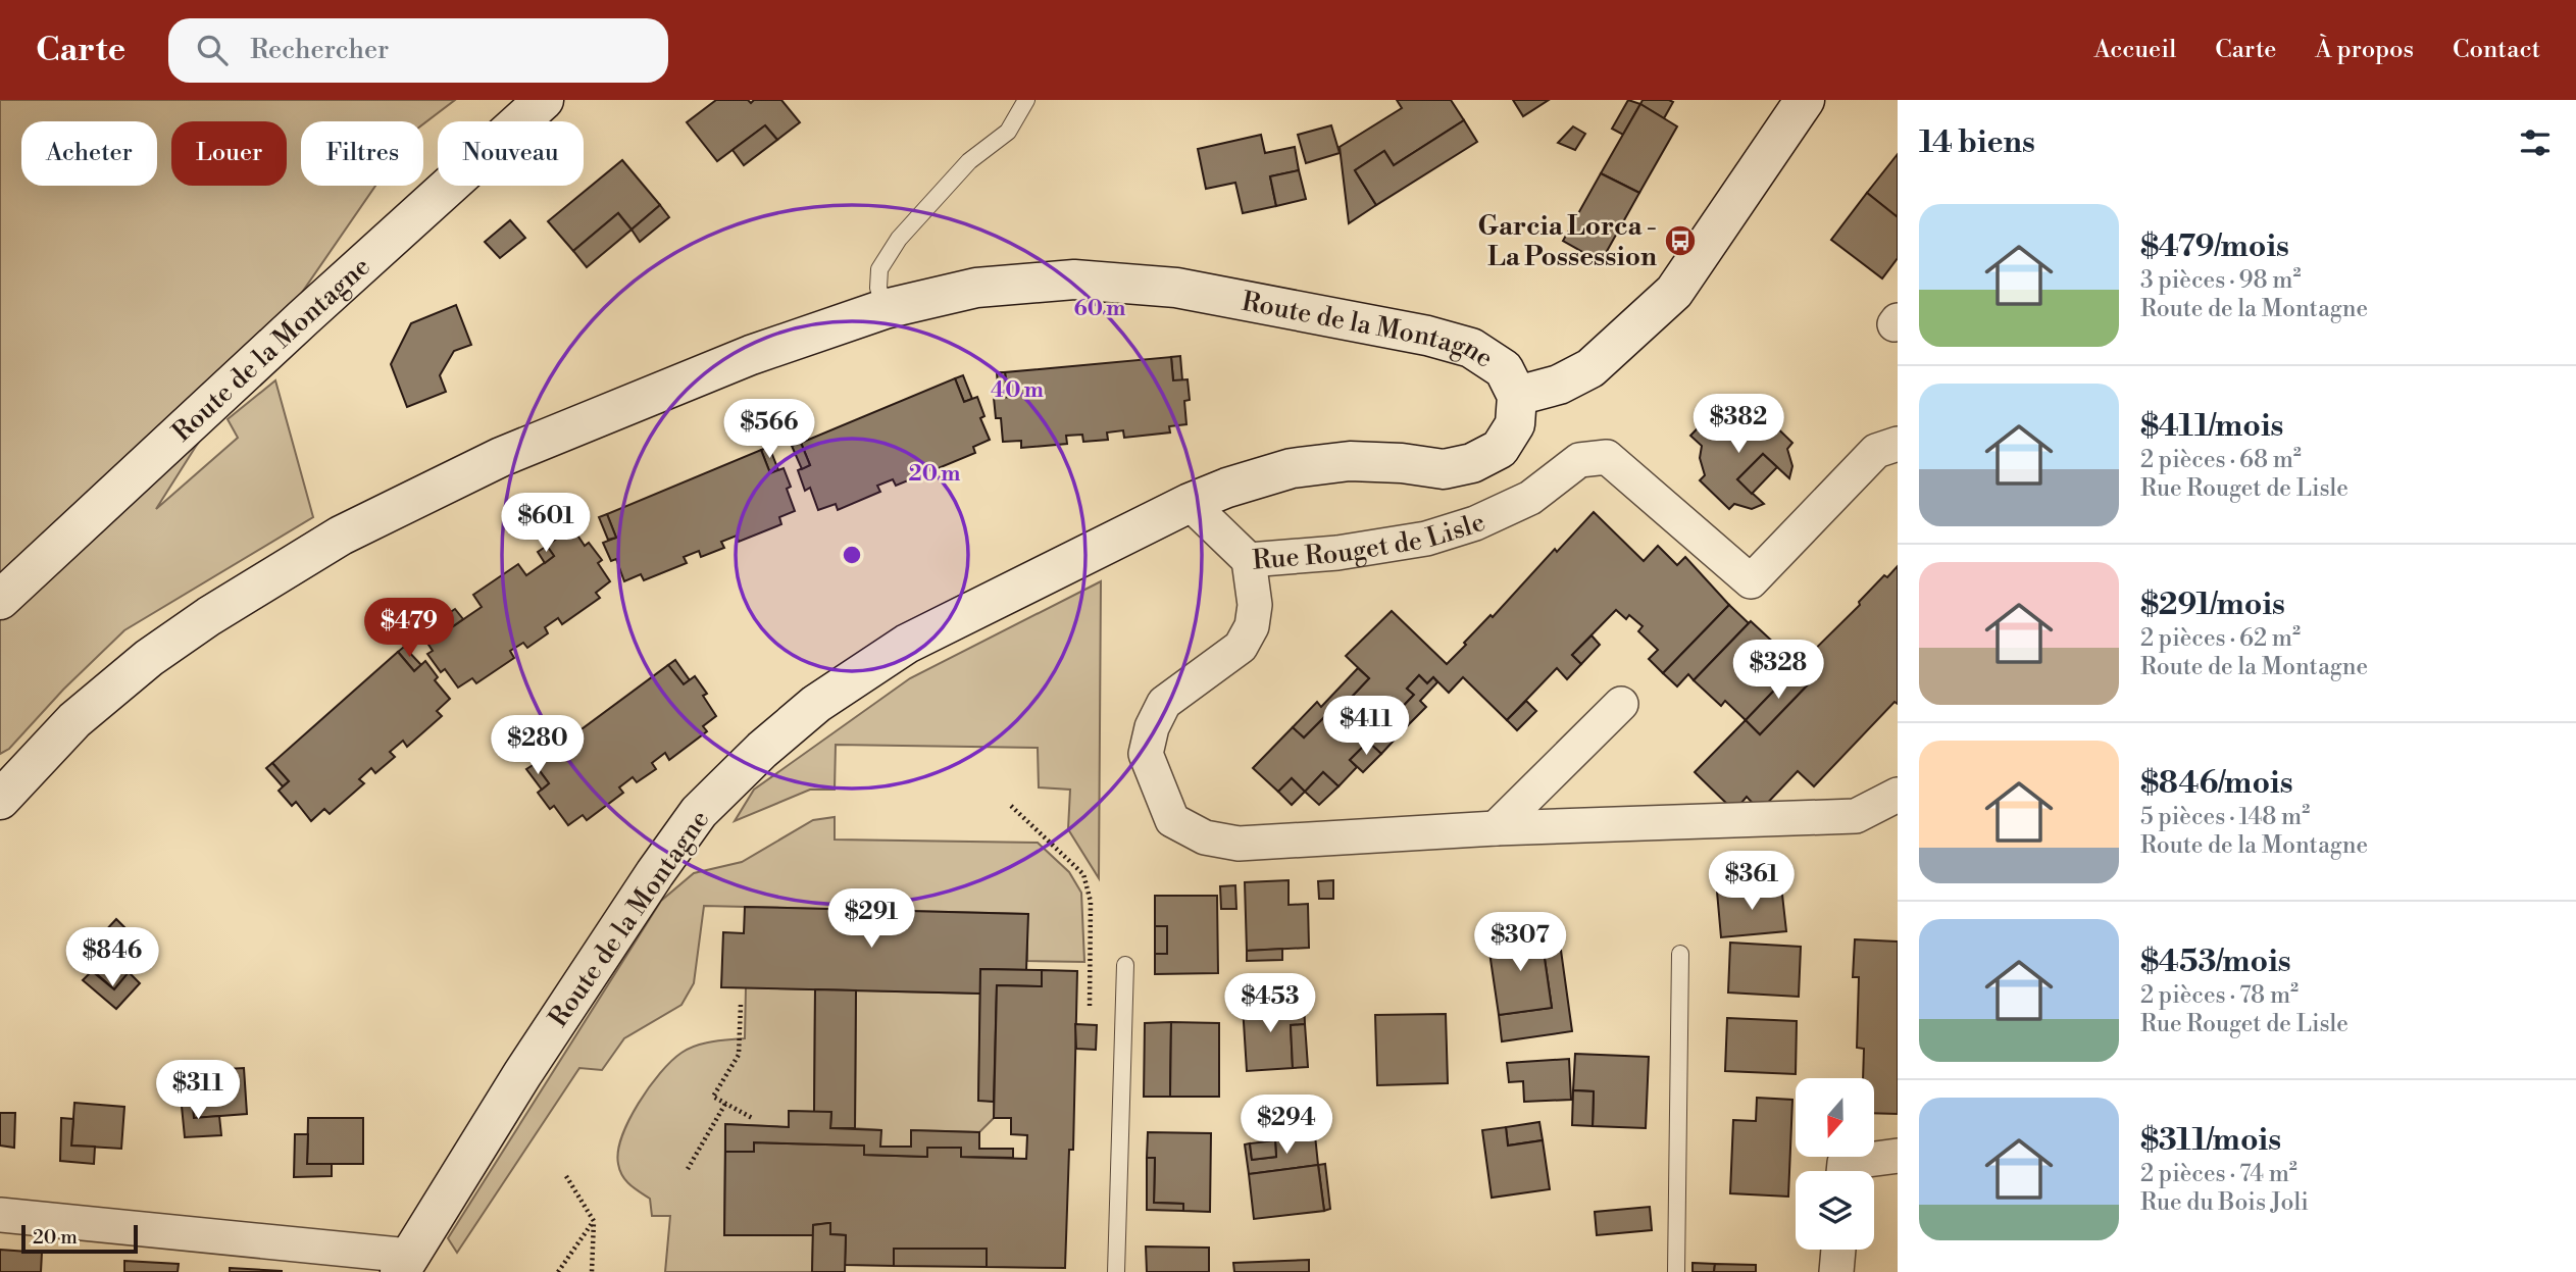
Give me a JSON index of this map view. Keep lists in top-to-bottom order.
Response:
{
  "streets": {
    "main road": ["Route de la Montagne"],
    "street": ["Rue Rouget de Lisle"]
  },
  "places": {
    "bus stop": ["Garcia Lorca - La Possession"]
  },
  "scale_bar": "20 m",
  "north": "bottom",
  "page": {
    "header": "Carte",
    "search": "Rechercher",
    "nav": [
      "Accueil",
      "Carte",
      "À propos",
      "Contact"
    ],
    "heading": "14 biens",
    "chip": [
      "Acheter",
      "Louer",
      "Filtres",
      "Nouveau"
    ],
    "list": [
      {
        "name": "$479/mois",
        "note": "3 pièces · 98 m² · Route de la Montagne"
      },
      {
        "name": "$411/mois",
        "note": "2 pièces · 68 m² · Rue Rouget de Lisle"
      },
      {
        "name": "$291/mois",
        "note": "2 pièces · 62 m² · Route de la Montagne"
      },
      {
        "name": "$846/mois",
        "note": "5 pièces · 148 m² · Route de la Montagne"
      },
      {
        "name": "$453/mois",
        "note": "2 pièces · 78 m² · Rue Rouget de Lisle"
      },
      {
        "name": "$311/mois",
        "note": "2 pièces · 74 m² · Rue du Bois Joli"
      }
    ],
    "price": [
      "$382",
      "$566",
      "$601",
      "$479",
      "$328",
      "$411",
      "$280",
      "$361",
      "$291",
      "$307",
      "$846",
      "$453",
      "$311",
      "$294"
    ],
    "scale": "20 m"
  },
  "rings": ["60 m", "40 m", "20 m"]
}
